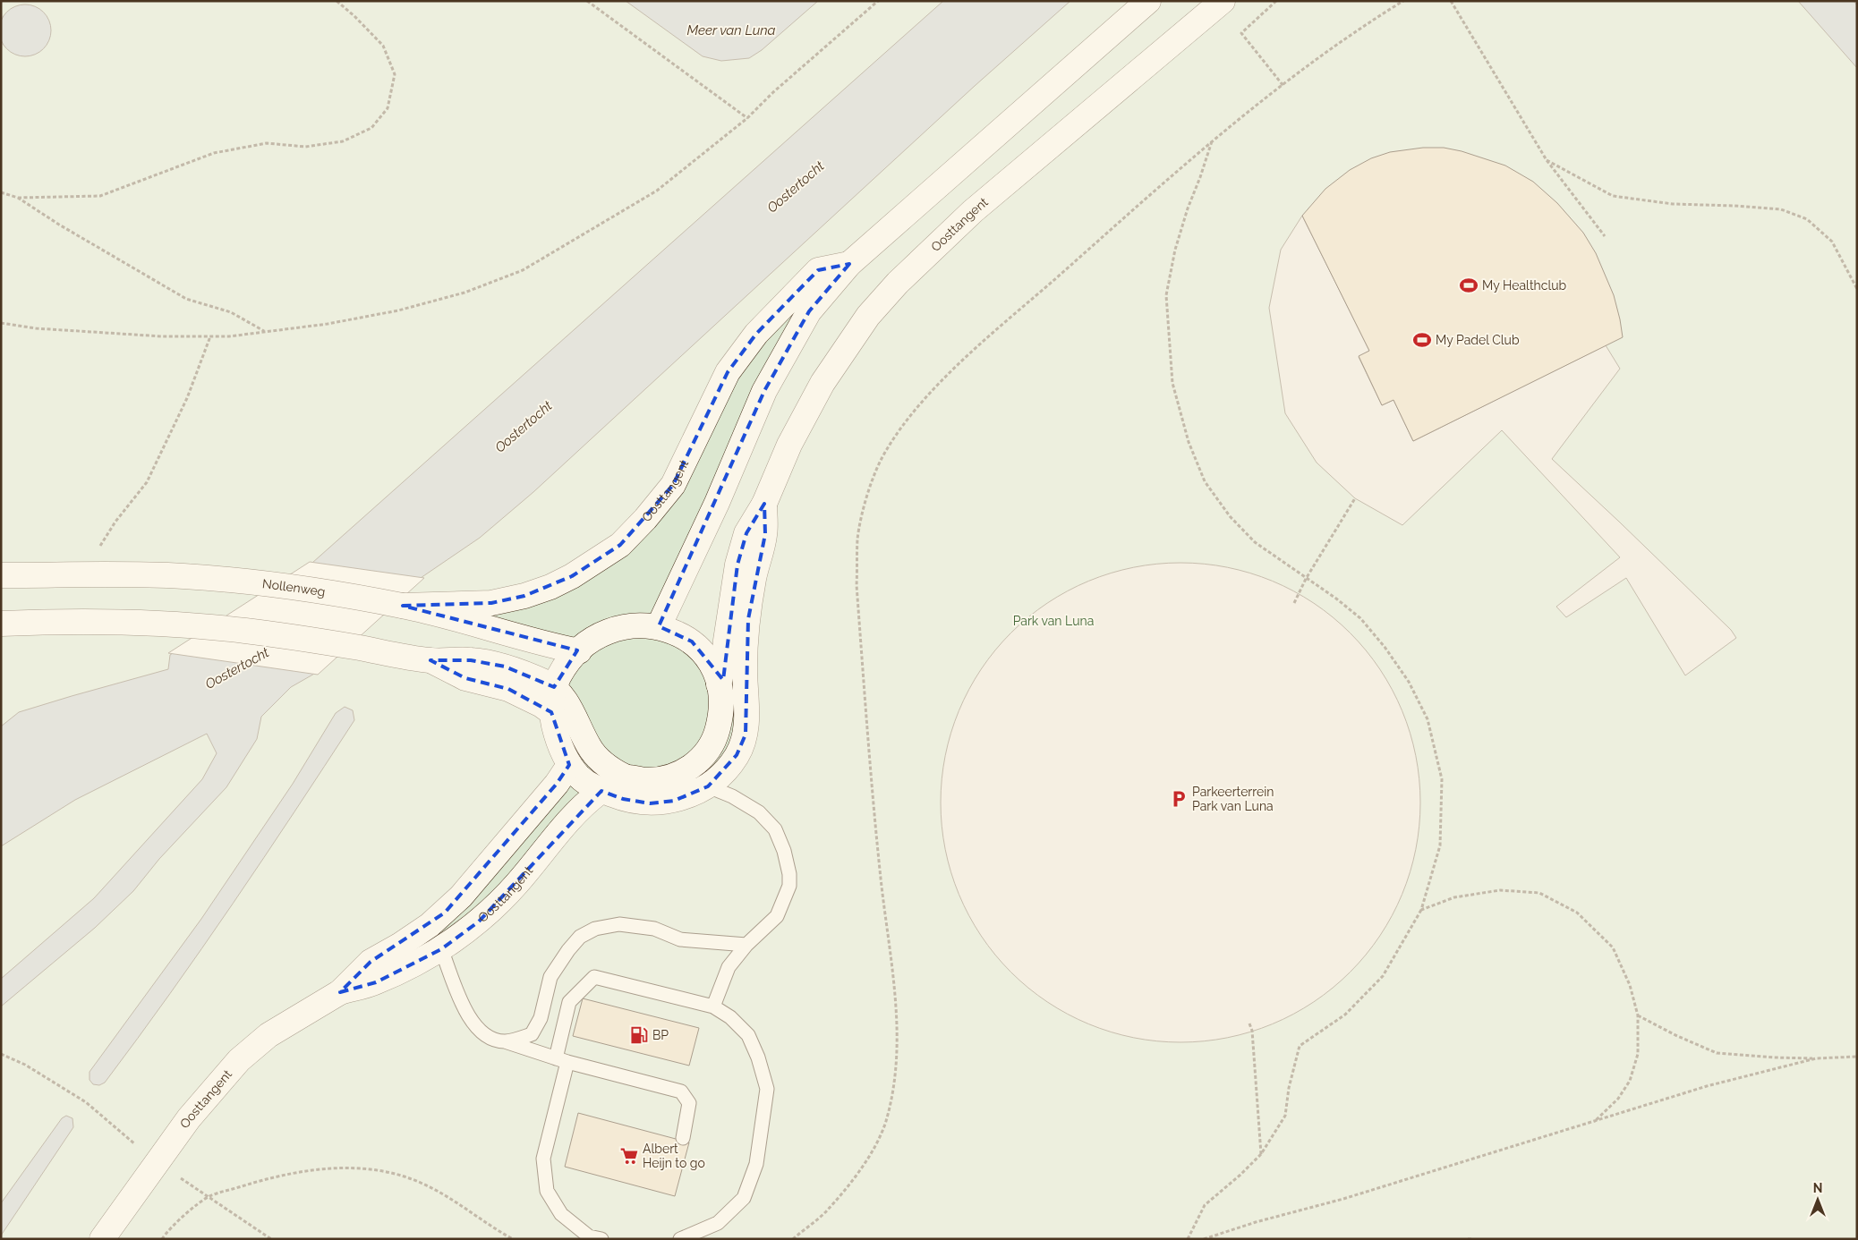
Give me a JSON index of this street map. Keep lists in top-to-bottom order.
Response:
{
  "streets": {
    "main road": ["Oosttangent", "Nollenweg"]
  },
  "crossings": [
    ["Oosttangent", "Nollenweg"]
  ],
  "water": ["Meer van Luna", "Oostertocht"],
  "parks": ["Park van Luna"],
  "places": {
    "sports": ["My Healthclub", "My Padel Club"],
    "parking": ["Parkeerterrein Park van Luna"],
    "fuel station": ["BP"],
    "supermarket": ["Albert Heijn to go"]
  },
  "north": "top"
}
